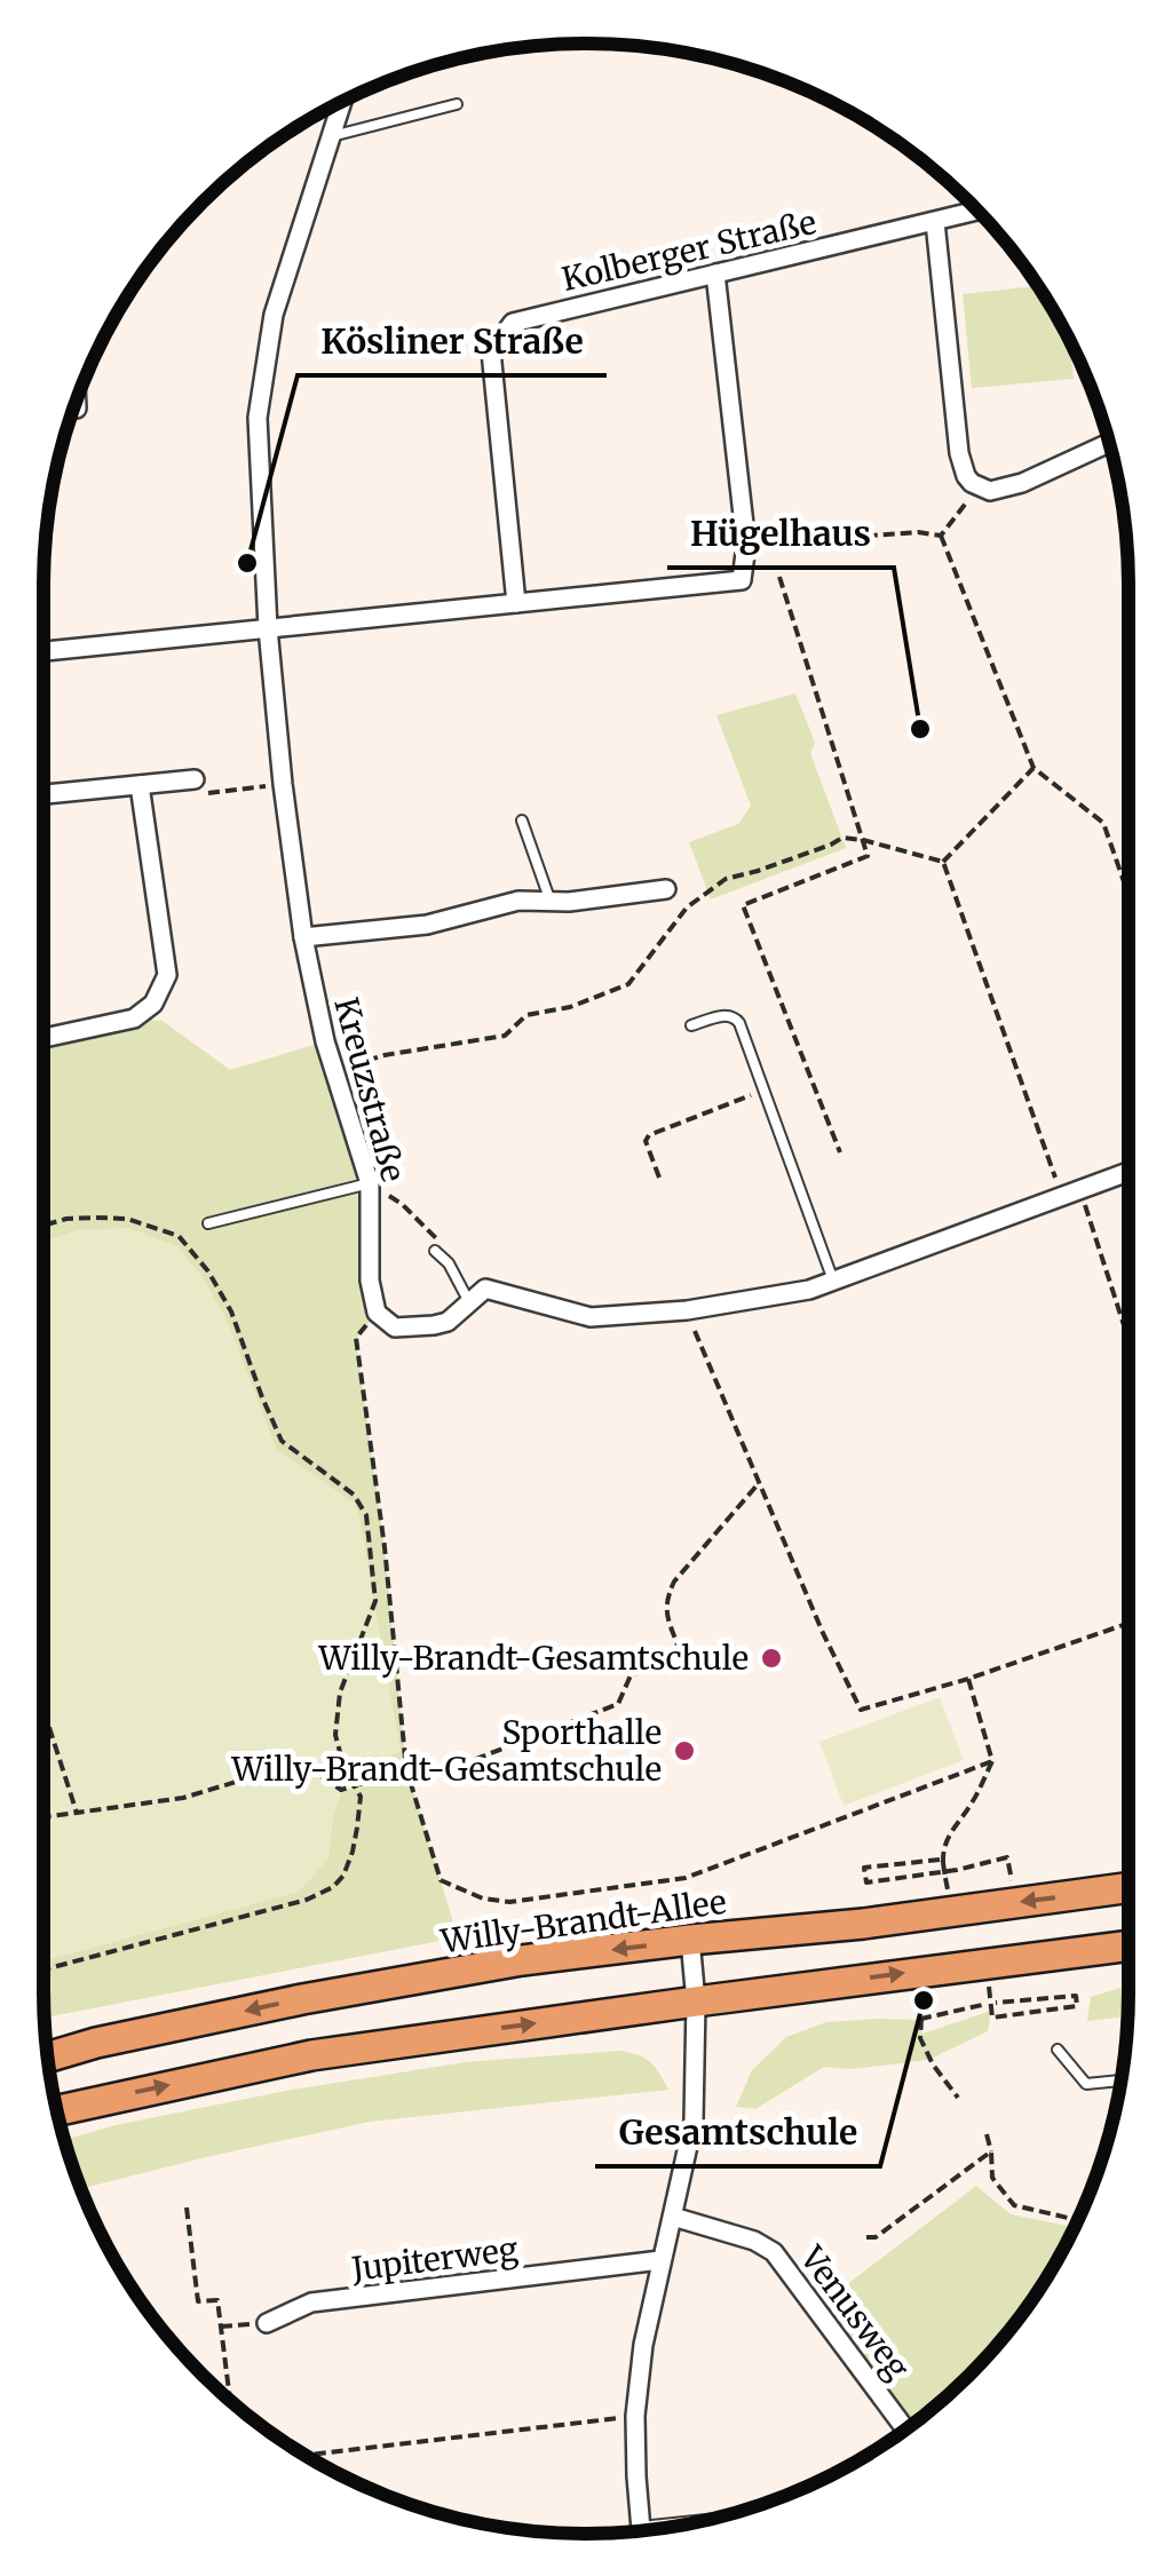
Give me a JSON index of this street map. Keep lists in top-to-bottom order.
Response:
{
  "streets": {
    "main road": ["Willy-Brandt-Allee"],
    "street": [
      "Kolberger Straße",
      "Kreuzstraße",
      "Jupiterweg",
      "Venusweg"
    ]
  },
  "places": [
    "Kösliner Straße",
    "Hügelhaus",
    "Willy-Brandt-Gesamtschule",
    "Sporthalle Willy-Brandt-Gesamtschule",
    "Gesamtschule"
  ]
}
